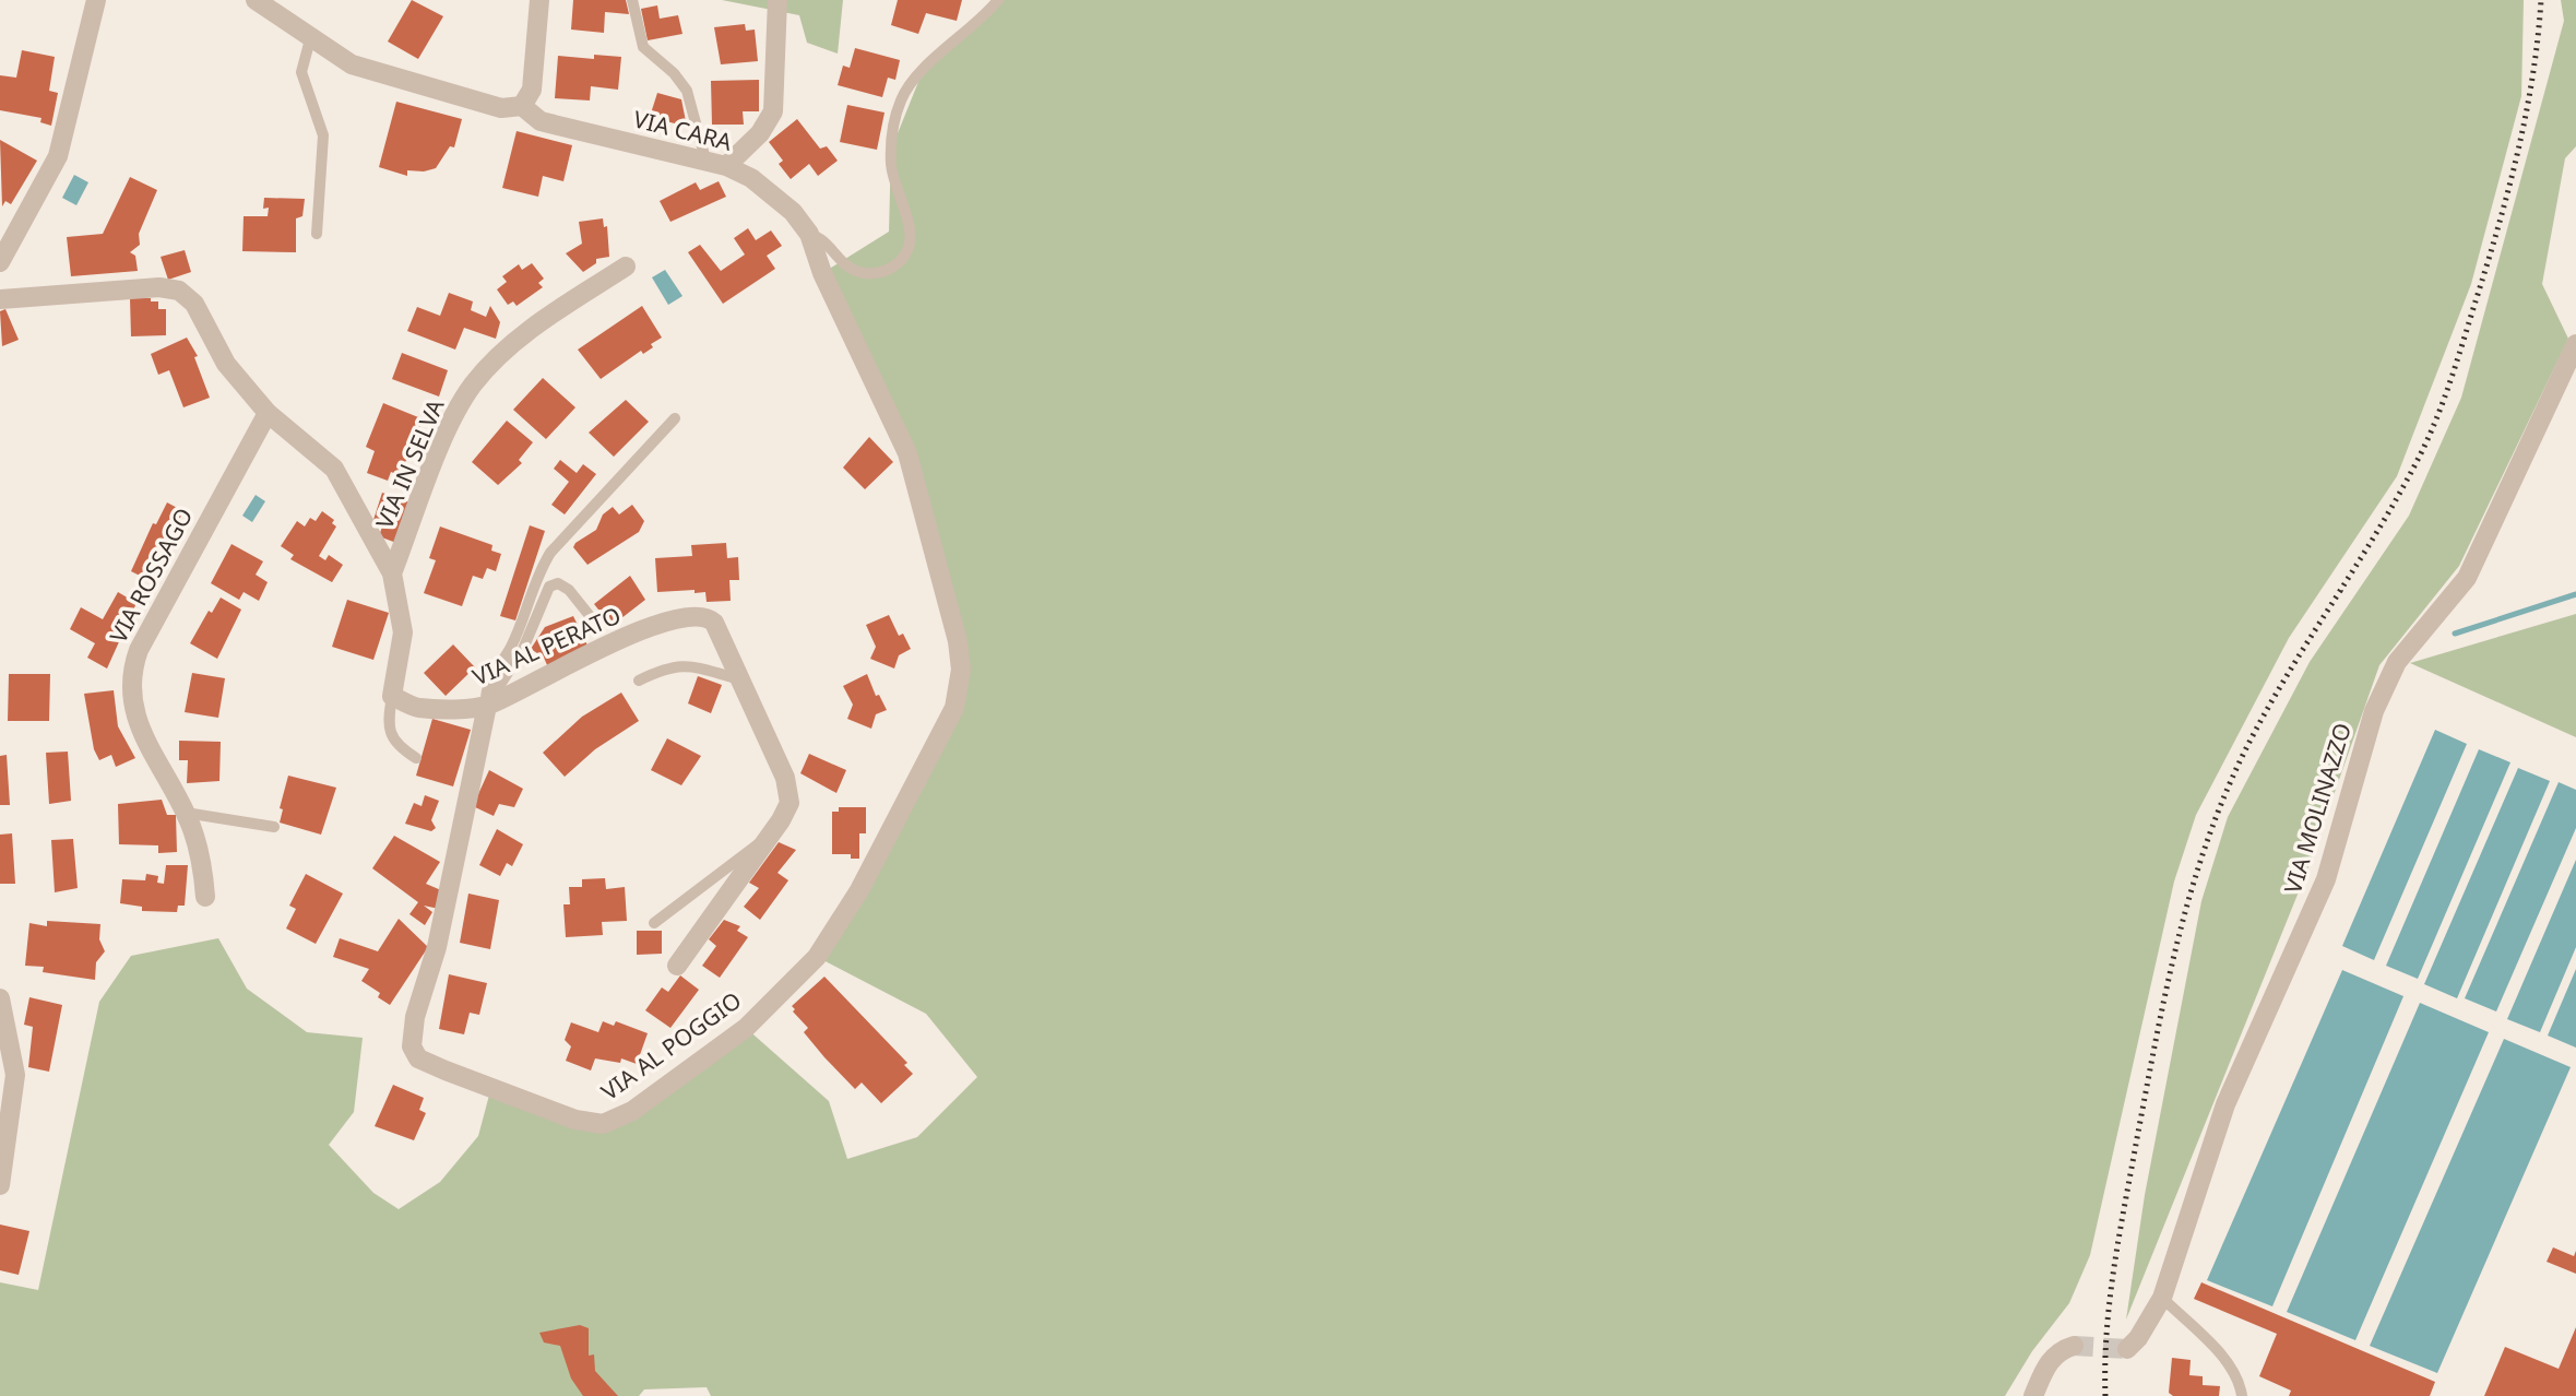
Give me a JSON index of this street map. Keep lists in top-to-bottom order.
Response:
{
  "streets": {
    "street": [
      "VIA CARA",
      "VIA IN SELVA",
      "VIA ROSSAGO",
      "VIA AL PERATO",
      "VIA MOLINAZZO",
      "VIA AL POGGIO"
    ]
  },
  "crossings": [
    ["VIA CARA", "VIA AL POGGIO"],
    ["VIA AL PERATO", "VIA AL POGGIO"]
  ]
}
